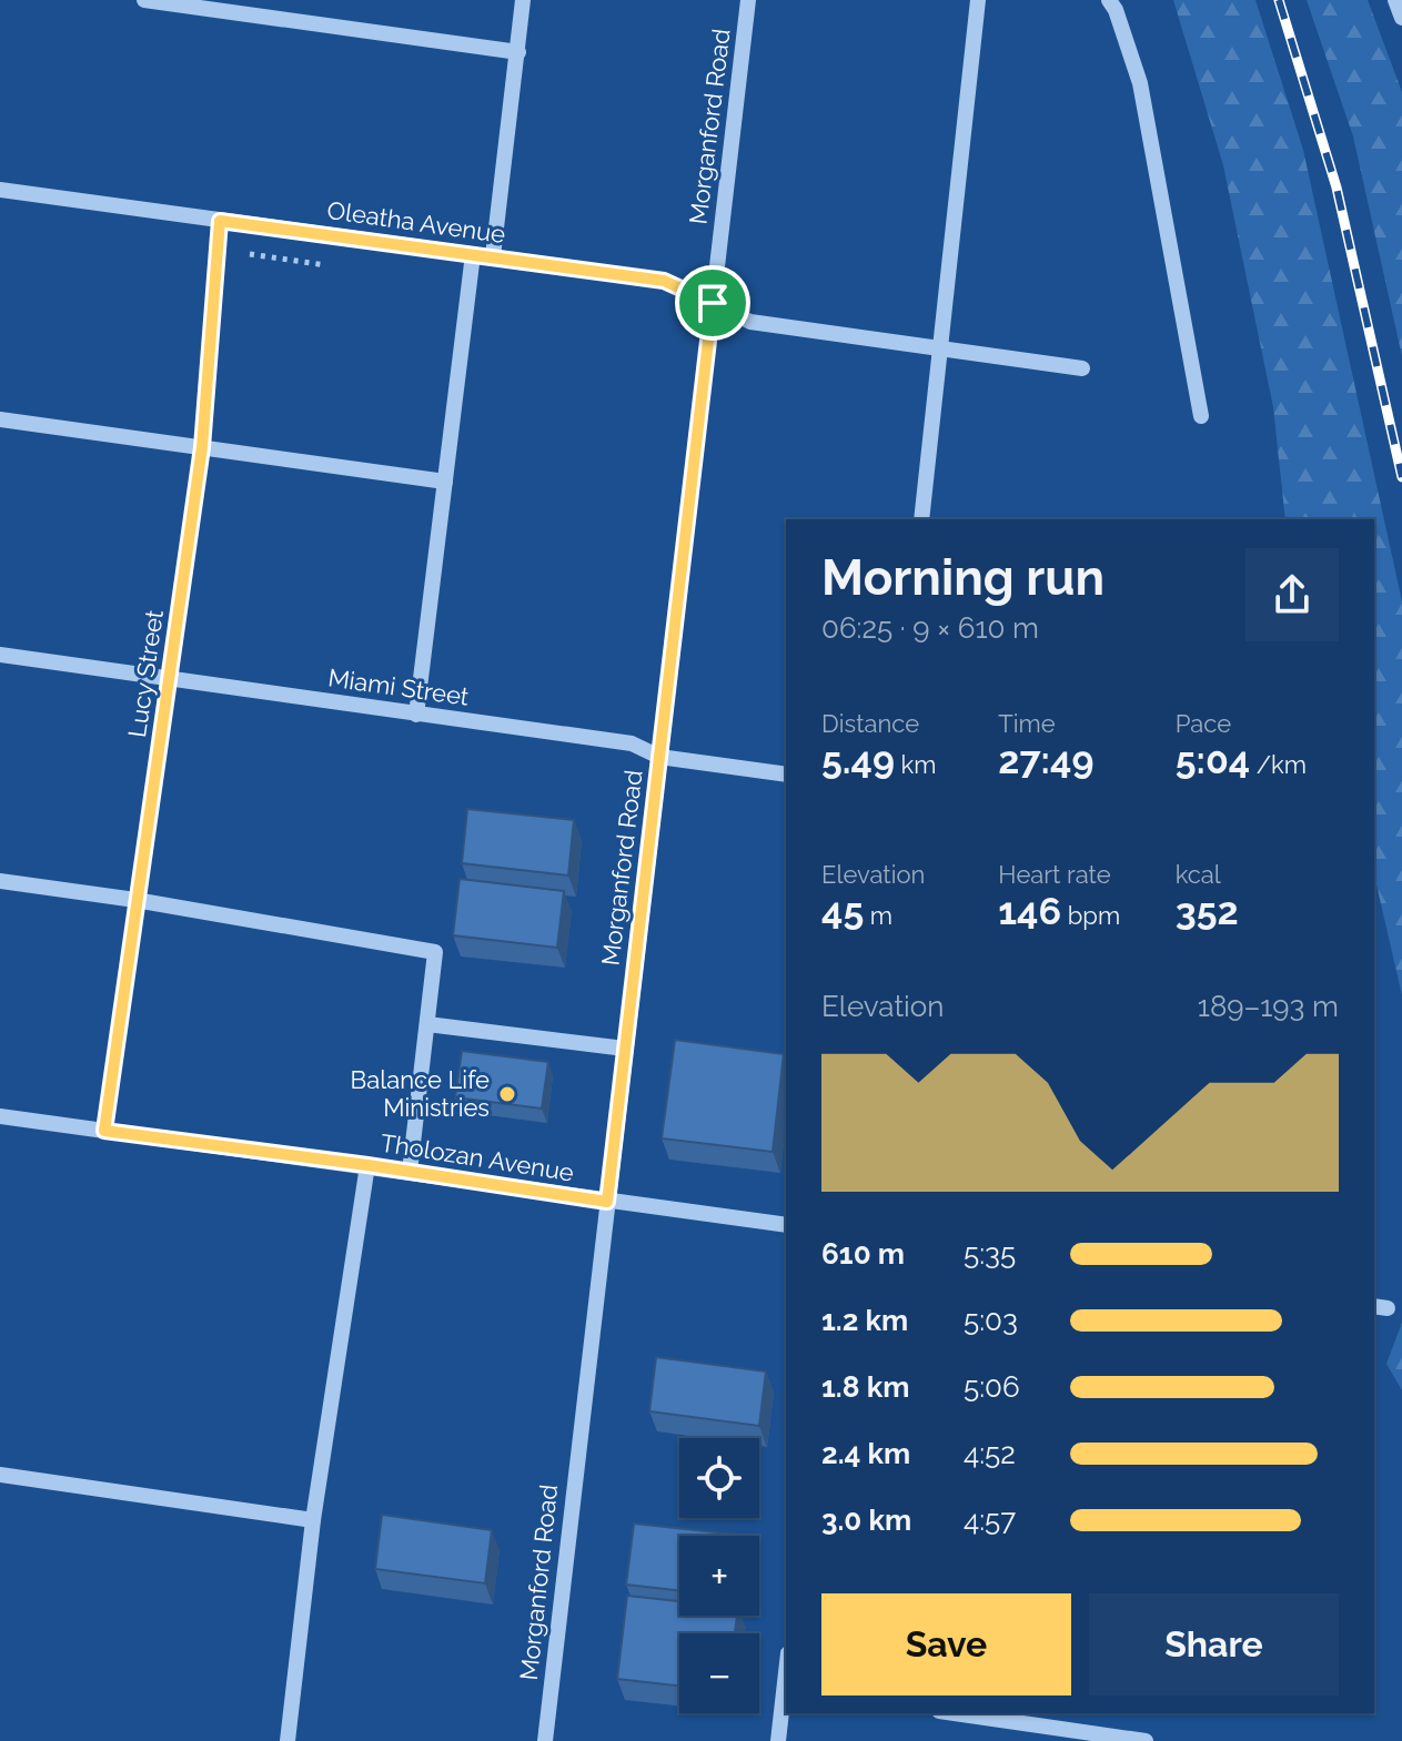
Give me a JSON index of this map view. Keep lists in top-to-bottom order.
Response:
{
  "streets": {
    "street": [
      "Morganford Road",
      "Oleatha Avenue",
      "Lucy Street",
      "Miami Street",
      "Tholozan Avenue"
    ]
  },
  "crossings": [
    ["Morganford Road", "Oleatha Avenue"],
    ["Morganford Road", "Miami Street"],
    ["Morganford Road", "Tholozan Avenue"],
    ["Oleatha Avenue", "Lucy Street"],
    ["Lucy Street", "Miami Street"],
    ["Lucy Street", "Tholozan Avenue"]
  ],
  "places": ["Balance Life Ministries"],
  "page": {
    "heading": ["Morning run", "06:25 · 9 × 610 m"],
    "stats": [
      ["Distance", "5.49 km"],
      ["Time", "27:49"],
      ["Pace", "5:04 /km"],
      ["Elevation", "45 m"],
      ["Heart rate", "146 bpm"],
      ["kcal", "352"]
    ],
    "chart": ["Elevation", "189–193 m"],
    "list": [
      {
        "name": "610 m",
        "note": "5:35"
      },
      {
        "name": "1.2 km",
        "note": "5:03"
      },
      {
        "name": "1.8 km",
        "note": "5:06"
      },
      {
        "name": "2.4 km",
        "note": "4:52"
      },
      {
        "name": "3.0 km",
        "note": "4:57"
      }
    ],
    "map_buttons": ["+", "−"],
    "buttons": ["Save", "Share"]
  }
}
